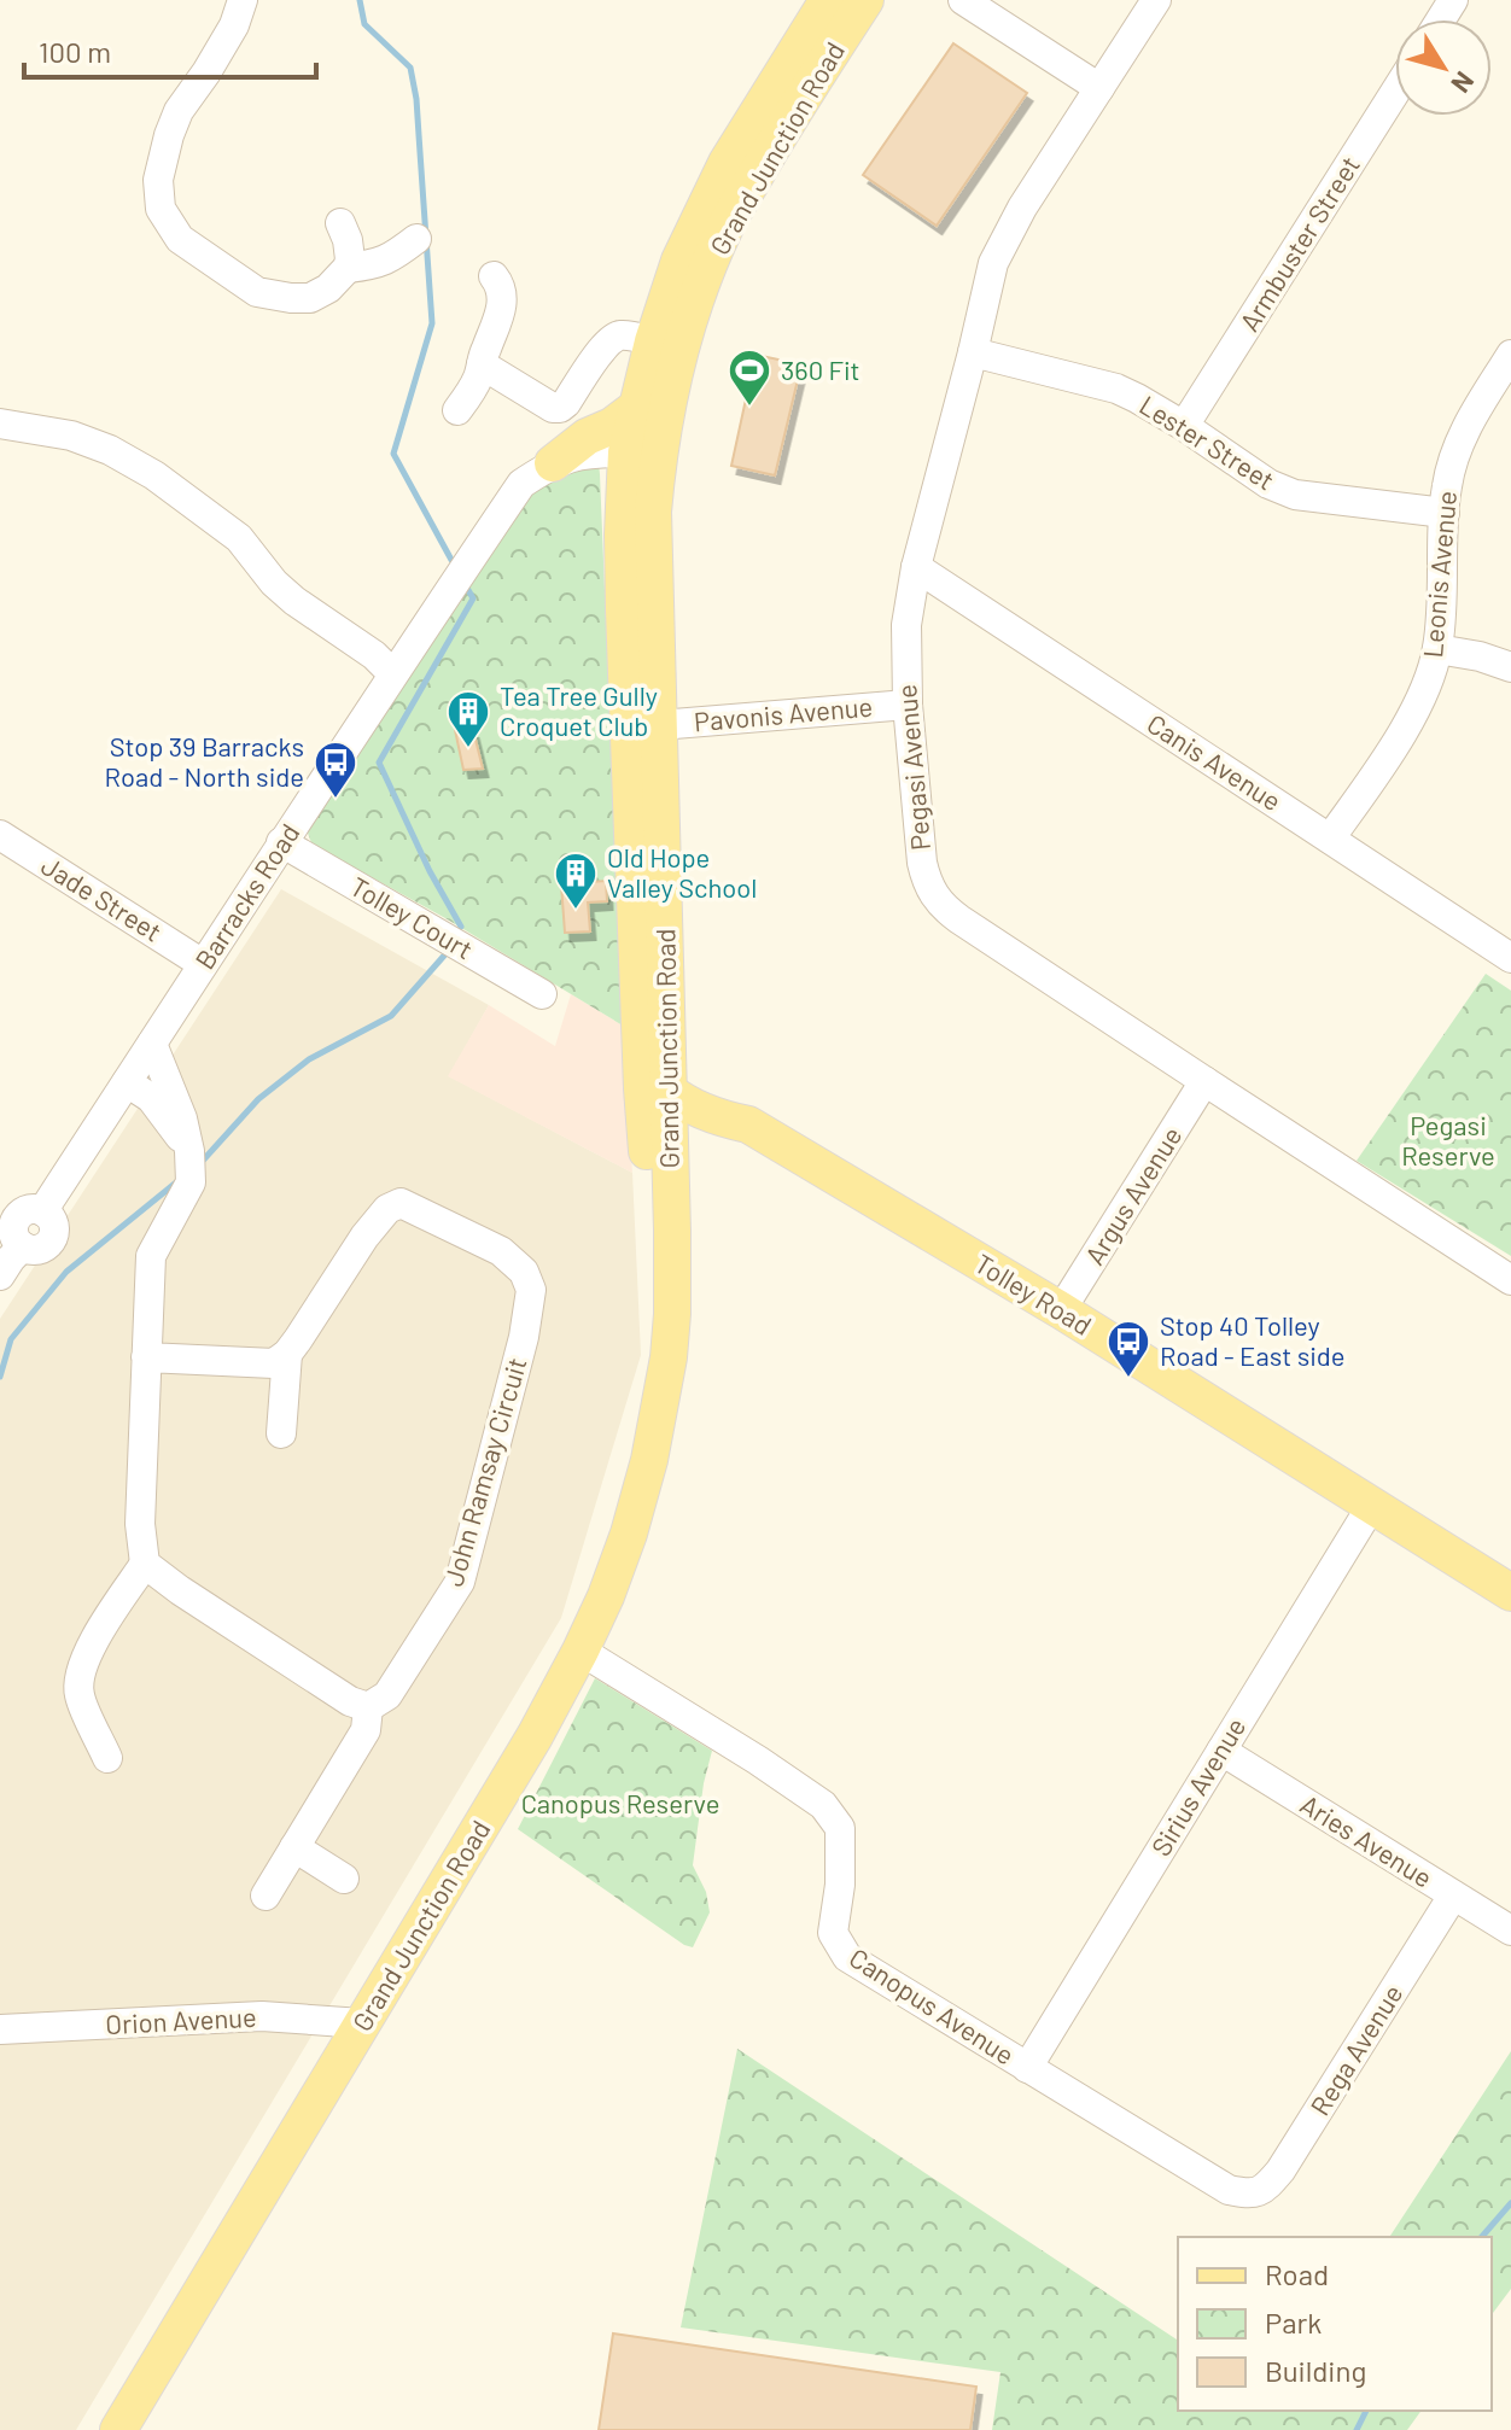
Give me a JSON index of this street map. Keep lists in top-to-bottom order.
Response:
{
  "streets": {
    "main road": ["Grand Junction Road", "Tolley Road"],
    "street": [
      "Armbuster Street",
      "Lester Street",
      "Leonis Avenue",
      "Pavonis Avenue",
      "Canis Avenue",
      "Pegasi Avenue",
      "Barracks Road",
      "Jade Street",
      "Tolley Court",
      "Argus Avenue",
      "John Ramsay Circuit",
      "Sirius Avenue",
      "Aries Avenue",
      "Canopus Avenue",
      "Orion Avenue",
      "Rega Avenue"
    ]
  },
  "crossings": [
    ["Grand Junction Road", "Pavonis Avenue"],
    ["Grand Junction Road", "Barracks Road"],
    ["Grand Junction Road", "Tolley Road"],
    ["Grand Junction Road", "Canopus Avenue"],
    ["Grand Junction Road", "Orion Avenue"],
    ["Armbuster Street", "Lester Street"],
    ["Lester Street", "Leonis Avenue"],
    ["Lester Street", "Pegasi Avenue"],
    ["Leonis Avenue", "Canis Avenue"],
    ["Pavonis Avenue", "Pegasi Avenue"],
    ["Canis Avenue", "Pegasi Avenue"],
    ["Pegasi Avenue", "Argus Avenue"],
    ["Barracks Road", "Jade Street"],
    ["Barracks Road", "Tolley Court"],
    ["Argus Avenue", "Tolley Road"],
    ["Tolley Road", "Sirius Avenue"],
    ["Sirius Avenue", "Aries Avenue"],
    ["Sirius Avenue", "Canopus Avenue"],
    ["Aries Avenue", "Rega Avenue"],
    ["Canopus Avenue", "Rega Avenue"]
  ],
  "parks": ["Pegasi Reserve", "Canopus Reserve"],
  "places": {
    "sports": ["360 Fit"],
    "building": ["Tea Tree Gully Croquet Club", "Old Hope Valley School"],
    "bus stop": ["Stop 39 Barracks Road - North side", "Stop 40 Tolley Road - East side"]
  },
  "legend": ["Road", "Park", "Building"],
  "scale_bar": "100 m",
  "north": "bottom right"
}
